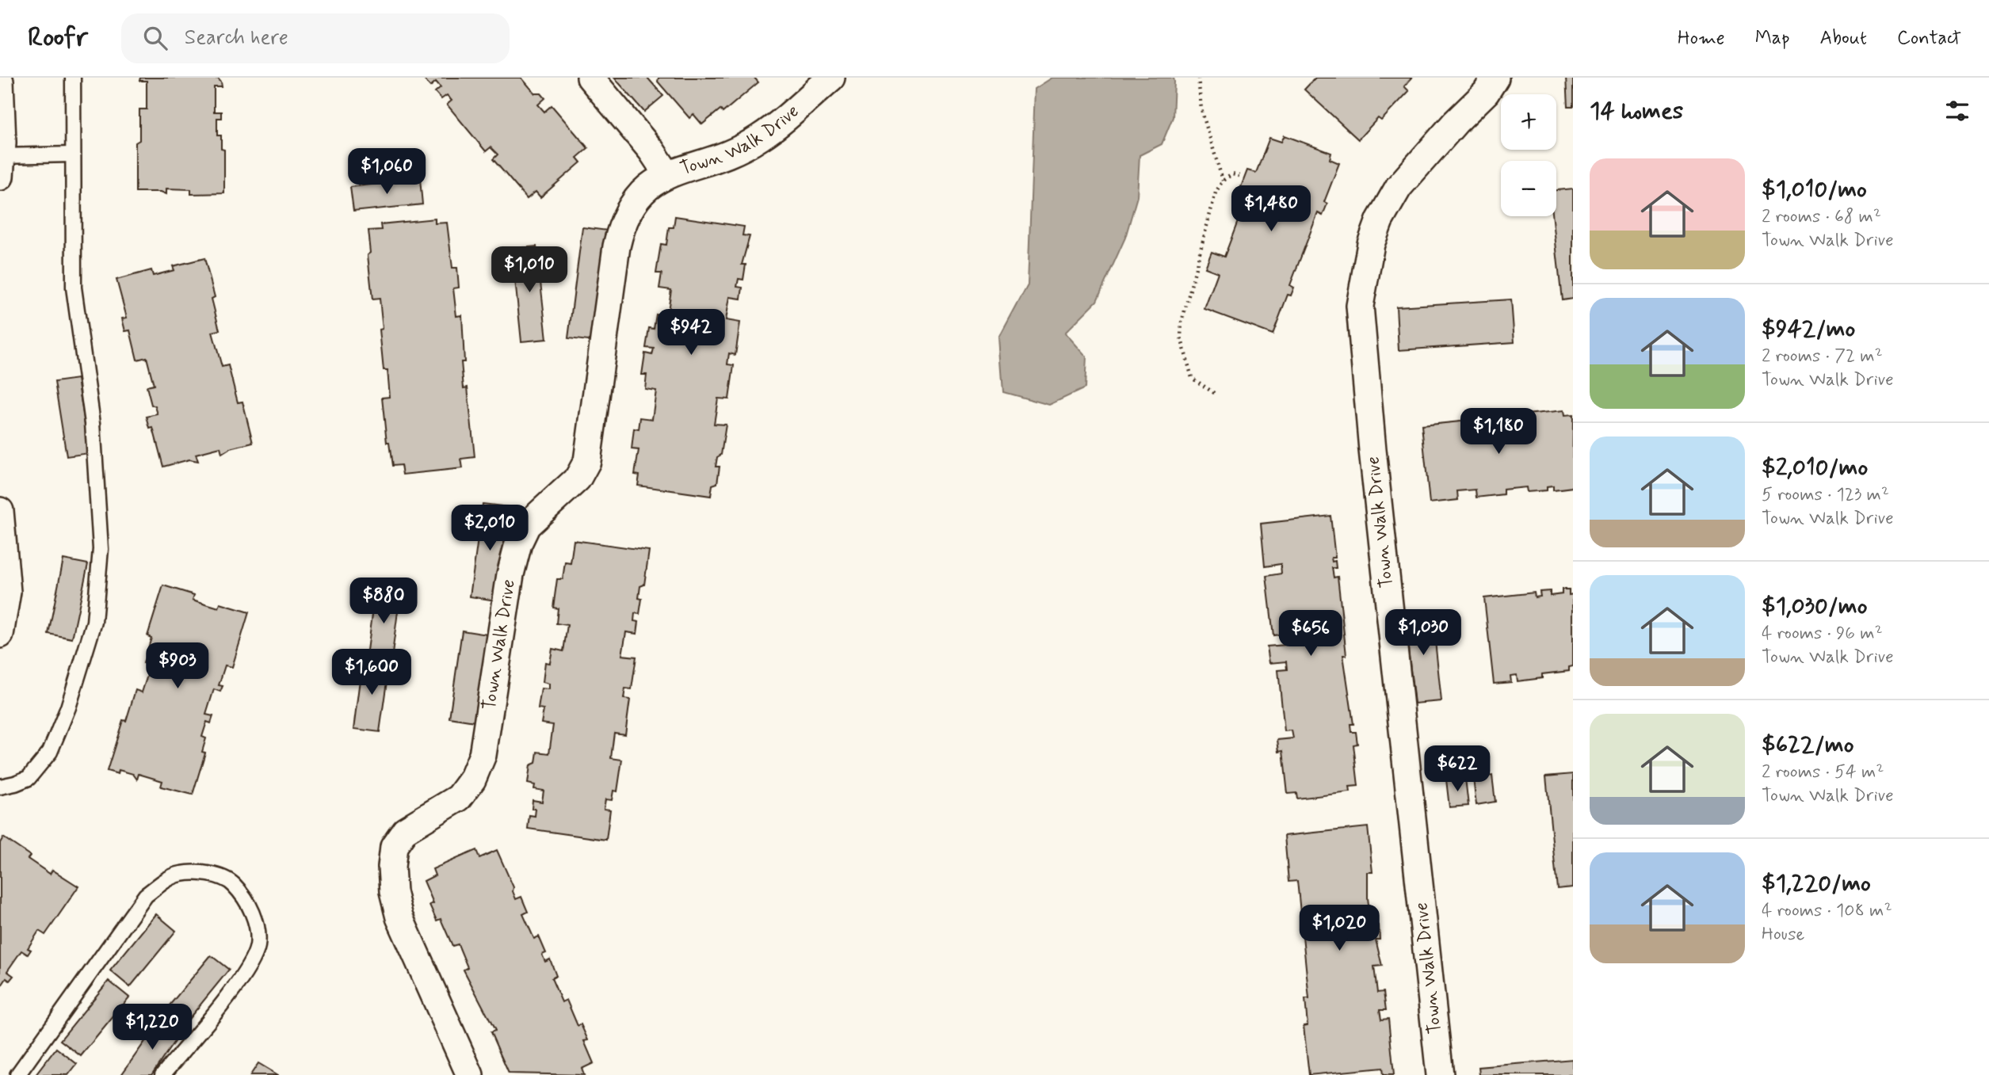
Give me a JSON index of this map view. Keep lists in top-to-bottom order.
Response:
{
  "streets": {
    "street": ["Town Walk Drive"]
  },
  "page": {
    "header": "Roofr",
    "search": "Search here",
    "nav": [
      "Home",
      "Map",
      "About",
      "Contact"
    ],
    "heading": "14 homes",
    "map_buttons": ["+", "−"],
    "list": [
      {
        "name": "$1,010/mo",
        "note": "2 rooms · 68 m² · Town Walk Drive"
      },
      {
        "name": "$942/mo",
        "note": "2 rooms · 72 m² · Town Walk Drive"
      },
      {
        "name": "$2,010/mo",
        "note": "5 rooms · 123 m² · Town Walk Drive"
      },
      {
        "name": "$1,030/mo",
        "note": "4 rooms · 96 m² · Town Walk Drive"
      },
      {
        "name": "$622/mo",
        "note": "2 rooms · 54 m² · Town Walk Drive"
      },
      {
        "name": "$1,220/mo",
        "note": "4 rooms · 108 m² · House"
      }
    ],
    "price": [
      "$1,060",
      "$1,480",
      "$1,010",
      "$942",
      "$1,180",
      "$2,010",
      "$880",
      "$1,030",
      "$656",
      "$903",
      "$1,600",
      "$622",
      "$1,020",
      "$1,220"
    ]
  }
}
